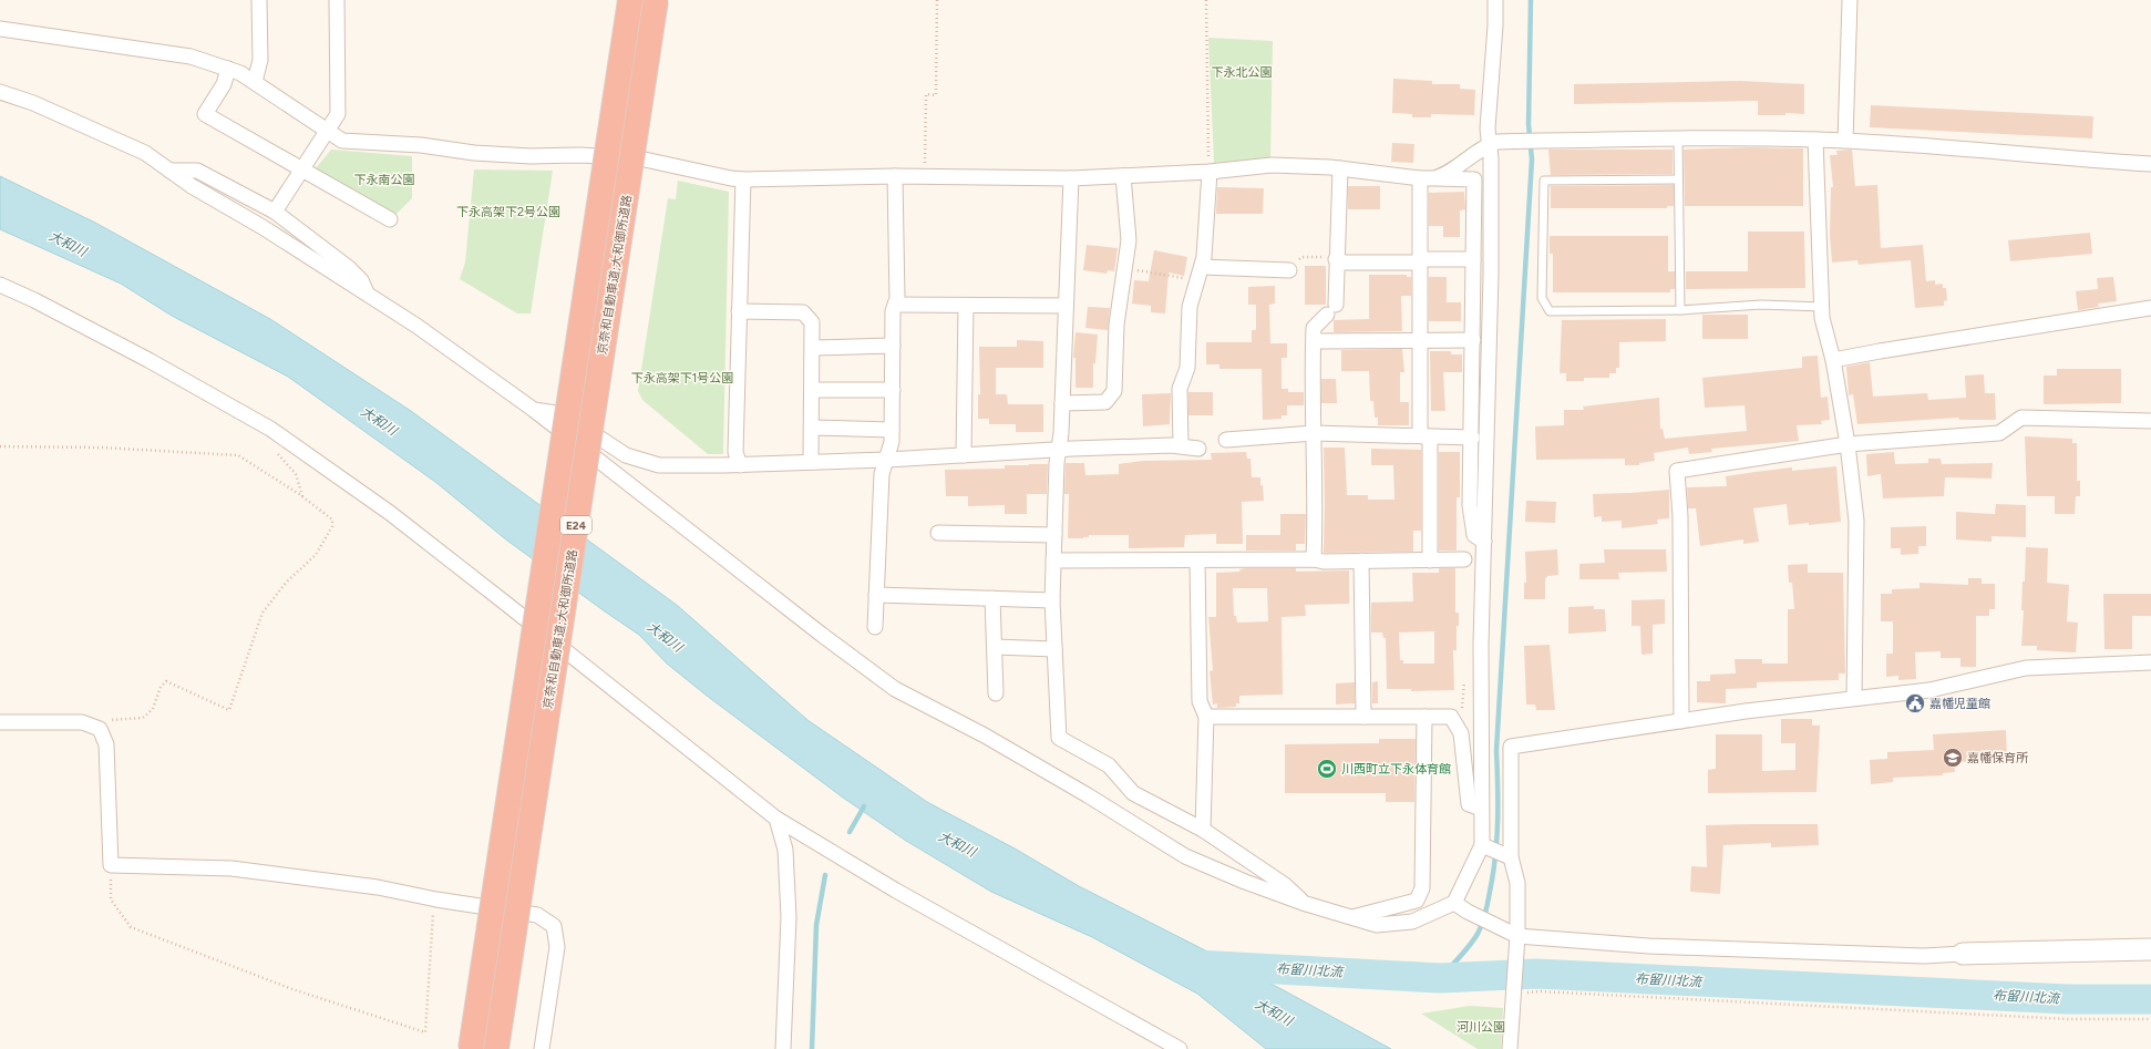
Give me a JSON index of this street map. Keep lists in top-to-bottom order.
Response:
{
  "streets": {
    "highway": ["京奈和自動車道;大和御所道路", "E24"]
  },
  "water": ["大和川", "布留川北流"],
  "parks": [
    "下永北公園",
    "下永南公園",
    "下永高架下2号公園",
    "下永高架下1号公園",
    "河川公園"
  ],
  "places": {
    "public building": ["嘉幡児童館"],
    "school or university": ["嘉幡保育所"],
    "sports": ["川西町立下永体育館"]
  }
}
